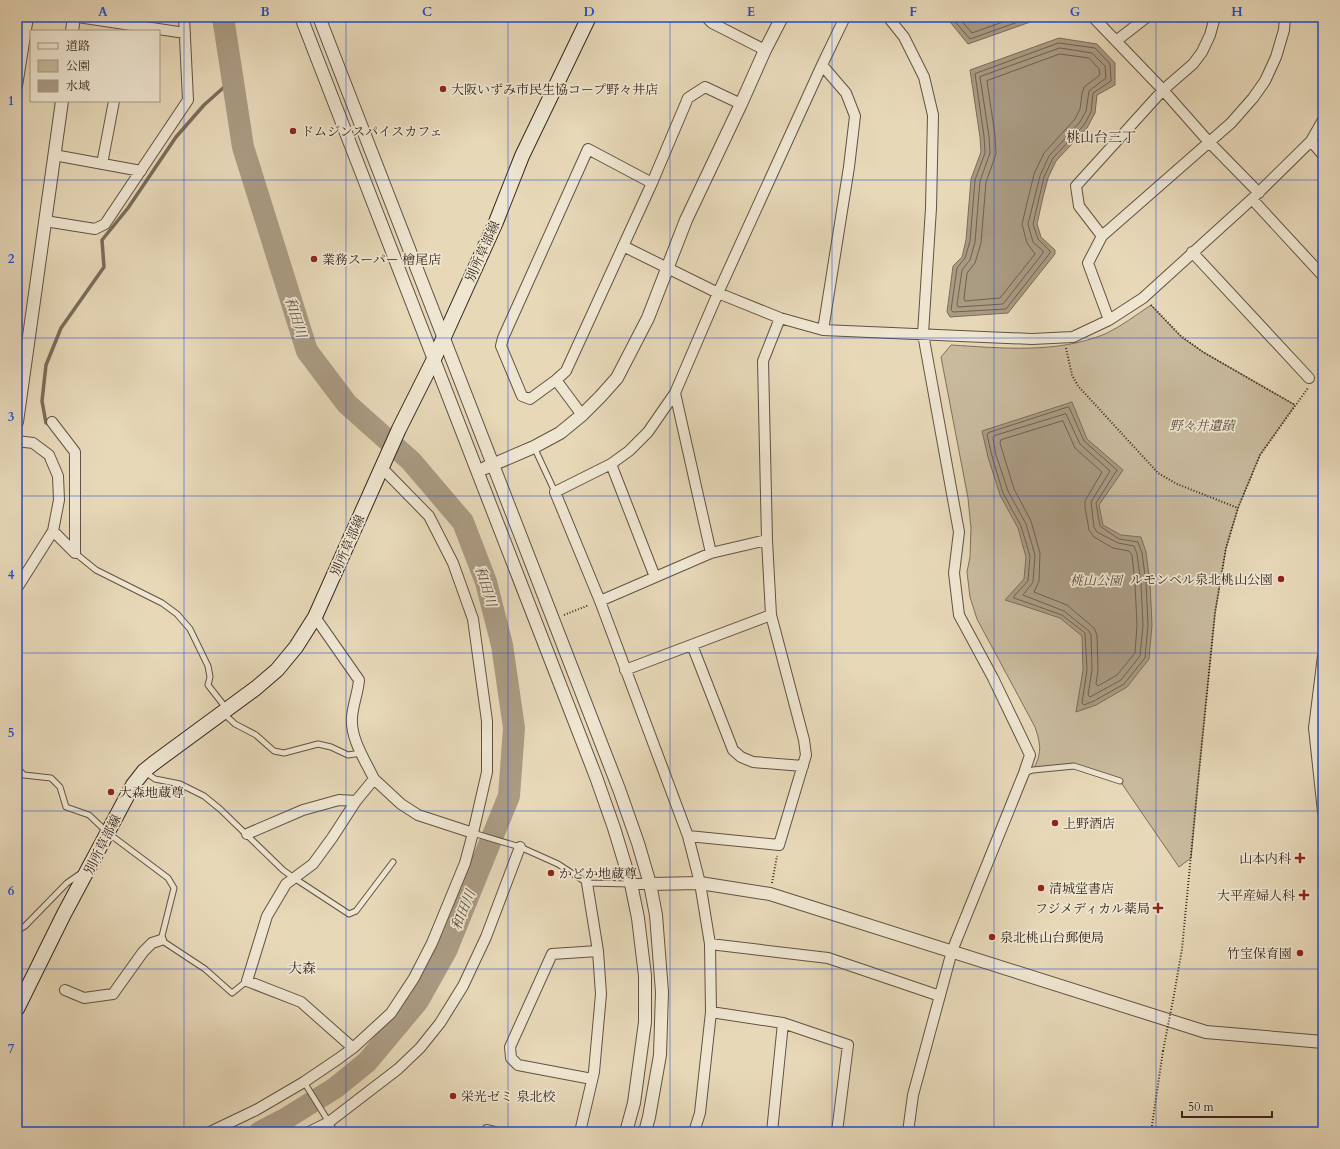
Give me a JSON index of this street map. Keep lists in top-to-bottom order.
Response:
{
  "streets": {
    "main road": ["別所草部線"]
  },
  "districts": ["桃山台三丁", "大森"],
  "water": ["和田川"],
  "parks": ["野々井遺蹟", "桃山公園"],
  "places": {
    "other": [
      "大阪いずみ市民生協コープ野々井店",
      "ドムジンスパイスカフェ",
      "業務スーパー 檜尾店",
      "ルモンベル泉北桃山公園",
      "大森地蔵尊",
      "上野酒店",
      "かどか地蔵尊",
      "清城堂書店",
      "泉北桃山台郵便局",
      "竹宝保育園",
      "栄光ゼミ 泉北校"
    ],
    "health": ["山本内科", "大平産婦人科", "フジメディカル薬局"]
  },
  "legend": ["道路", "公園", "水域"],
  "scale_bar": "50 m",
  "grid": {
    "columns": [
      "A",
      "B",
      "C",
      "D",
      "E",
      "F",
      "G",
      "H"
    ],
    "rows": [
      "1",
      "2",
      "3",
      "4",
      "5",
      "6",
      "7"
    ]
  }
}
